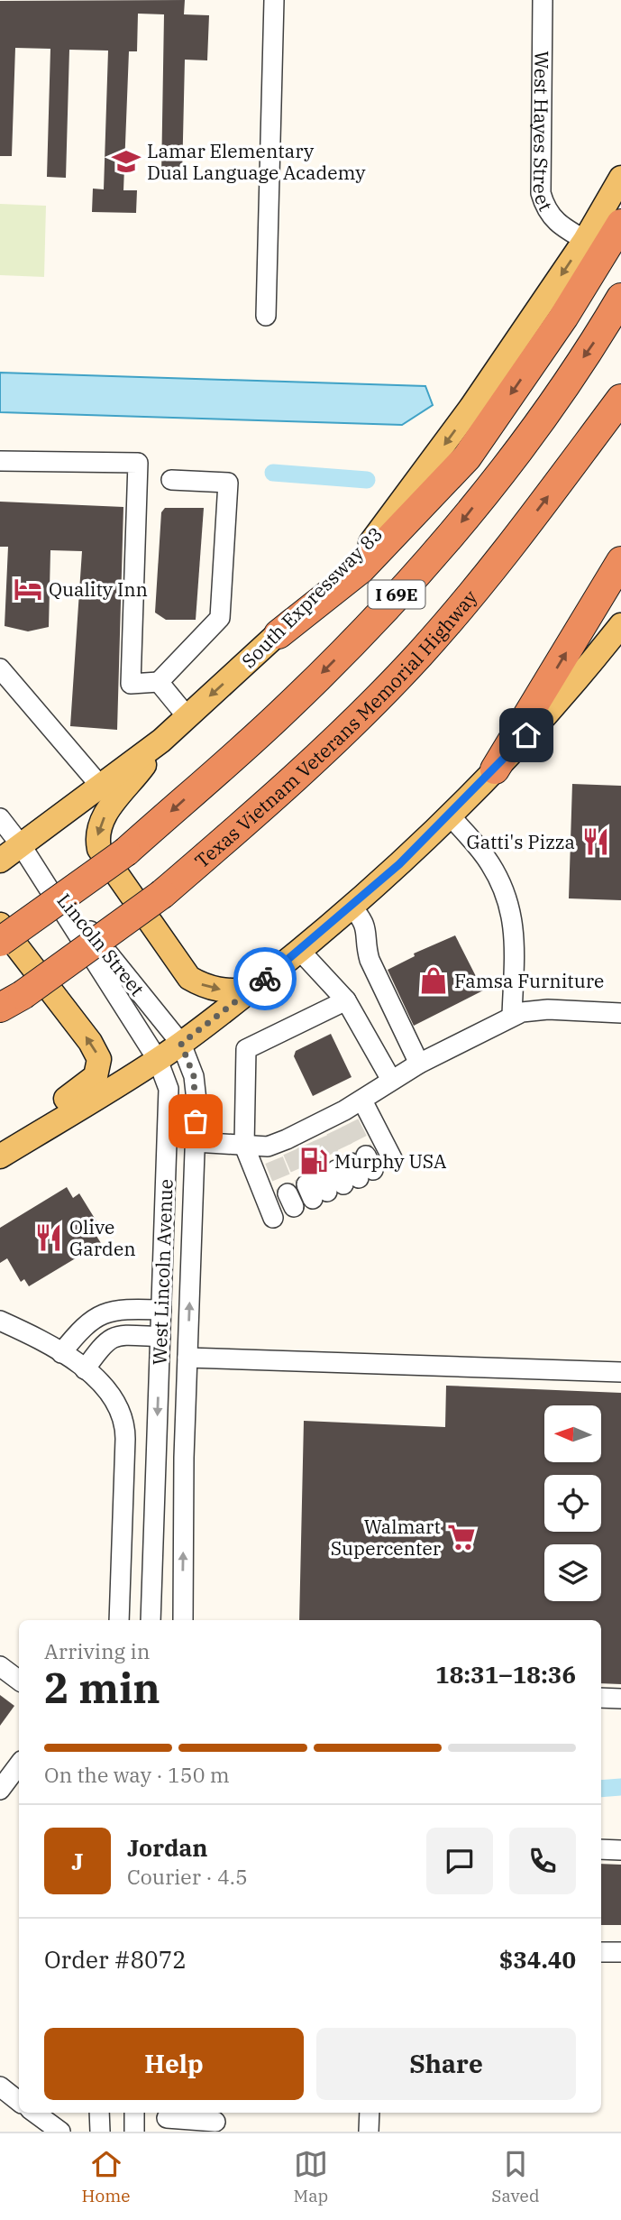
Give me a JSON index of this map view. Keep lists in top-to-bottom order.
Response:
{
  "streets": {
    "highway": ["I 69E", "Texas Vietnam Veterans Memorial Highway"],
    "main road": ["South Expressway 83"],
    "street": ["West Hayes Street", "Lincoln Street", "West Lincoln Avenue"]
  },
  "crossings": [
    ["West Hayes Street", "South Expressway 83"],
    ["South Expressway 83", "Lincoln Street"],
    ["South Expressway 83", "West Lincoln Avenue"],
    ["Lincoln Street", "West Lincoln Avenue"]
  ],
  "one_way": ["South Expressway 83"],
  "places": {
    "school or university": ["Lamar Elementary Dual Language Academy"],
    "hotel": ["Quality Inn"],
    "restaurant": ["Gatti's Pizza", "Olive Garden"],
    "shop": ["Famsa Furniture"],
    "fuel station": ["Murphy USA"],
    "supermarket": ["Walmart Supercenter"]
  },
  "north": "left",
  "page": {
    "heading": ["2 min", "Arriving in", "18:31–18:36"],
    "panel": [
      "Jordan",
      "Courier · 4.5",
      "Order #8072",
      "$34.40"
    ],
    "bar": "On the way · 150 m",
    "round": "J",
    "buttons": ["Help", "Share"],
    "tabs": ["Home", "Map", "Saved"]
  }
}
